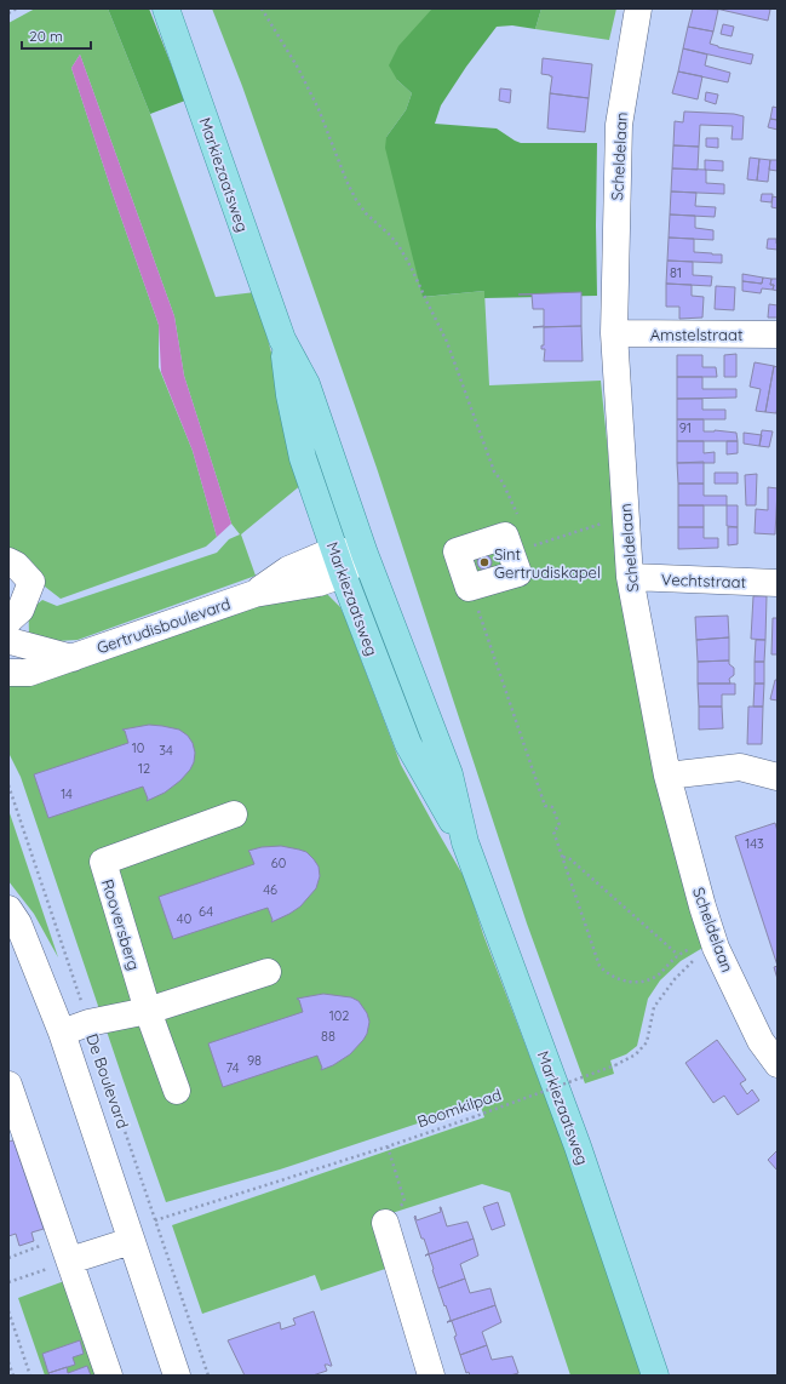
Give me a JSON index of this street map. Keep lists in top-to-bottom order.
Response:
{
  "streets": {
    "main road": ["Markiezaatsweg"],
    "street": [
      "Scheldelaan",
      "Amstelstraat",
      "Vechtstraat",
      "Gertrudisboulevard",
      "Rooversberg",
      "De Boulevard"
    ],
    "path": ["Boomkilpad"]
  },
  "crossings": [
    ["Scheldelaan", "Amstelstraat"],
    ["Scheldelaan", "Vechtstraat"],
    ["Scheldelaan", "Boomkilpad"],
    ["Markiezaatsweg", "Gertrudisboulevard"],
    ["De Boulevard", "Boomkilpad"]
  ],
  "places": ["Sint Gertrudiskapel"],
  "house_numbers": [
    "81",
    "91",
    "10",
    "34",
    "12",
    "14",
    "143",
    "60",
    "46",
    "64",
    "40",
    "102",
    "88",
    "98",
    "74"
  ],
  "scale_bar": "20 m"
}
